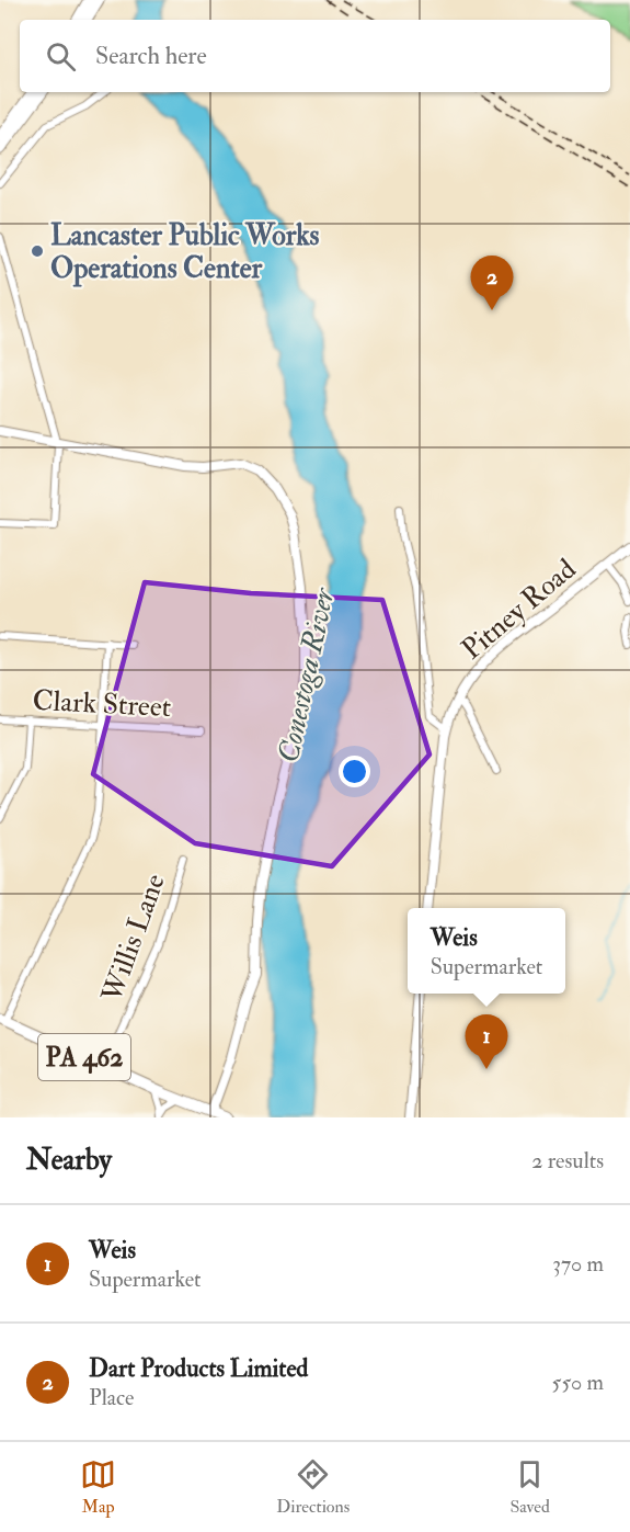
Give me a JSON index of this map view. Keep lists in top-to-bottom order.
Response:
{
  "streets": {
    "main road": ["Pitney Road", "PA 462"],
    "street": ["Clark Street", "Willis Lane"]
  },
  "crossings": [
    ["Willis Lane", "PA 462"]
  ],
  "water": ["Conestoga River"],
  "places": ["Lancaster Public Works Operations Center"],
  "page": {
    "search": "Search here",
    "pins": ["2", "1"],
    "popup": ["Weis", "Supermarket"],
    "heading": ["Nearby", "2 results"],
    "list": [
      {
        "mark": "1",
        "name": "Weis",
        "note": "Supermarket",
        "value": "370 m"
      },
      {
        "mark": "2",
        "name": "Dart Products Limited",
        "note": "Place",
        "value": "550 m"
      }
    ],
    "nav": ["Map", "Directions", "Saved"]
  }
}
